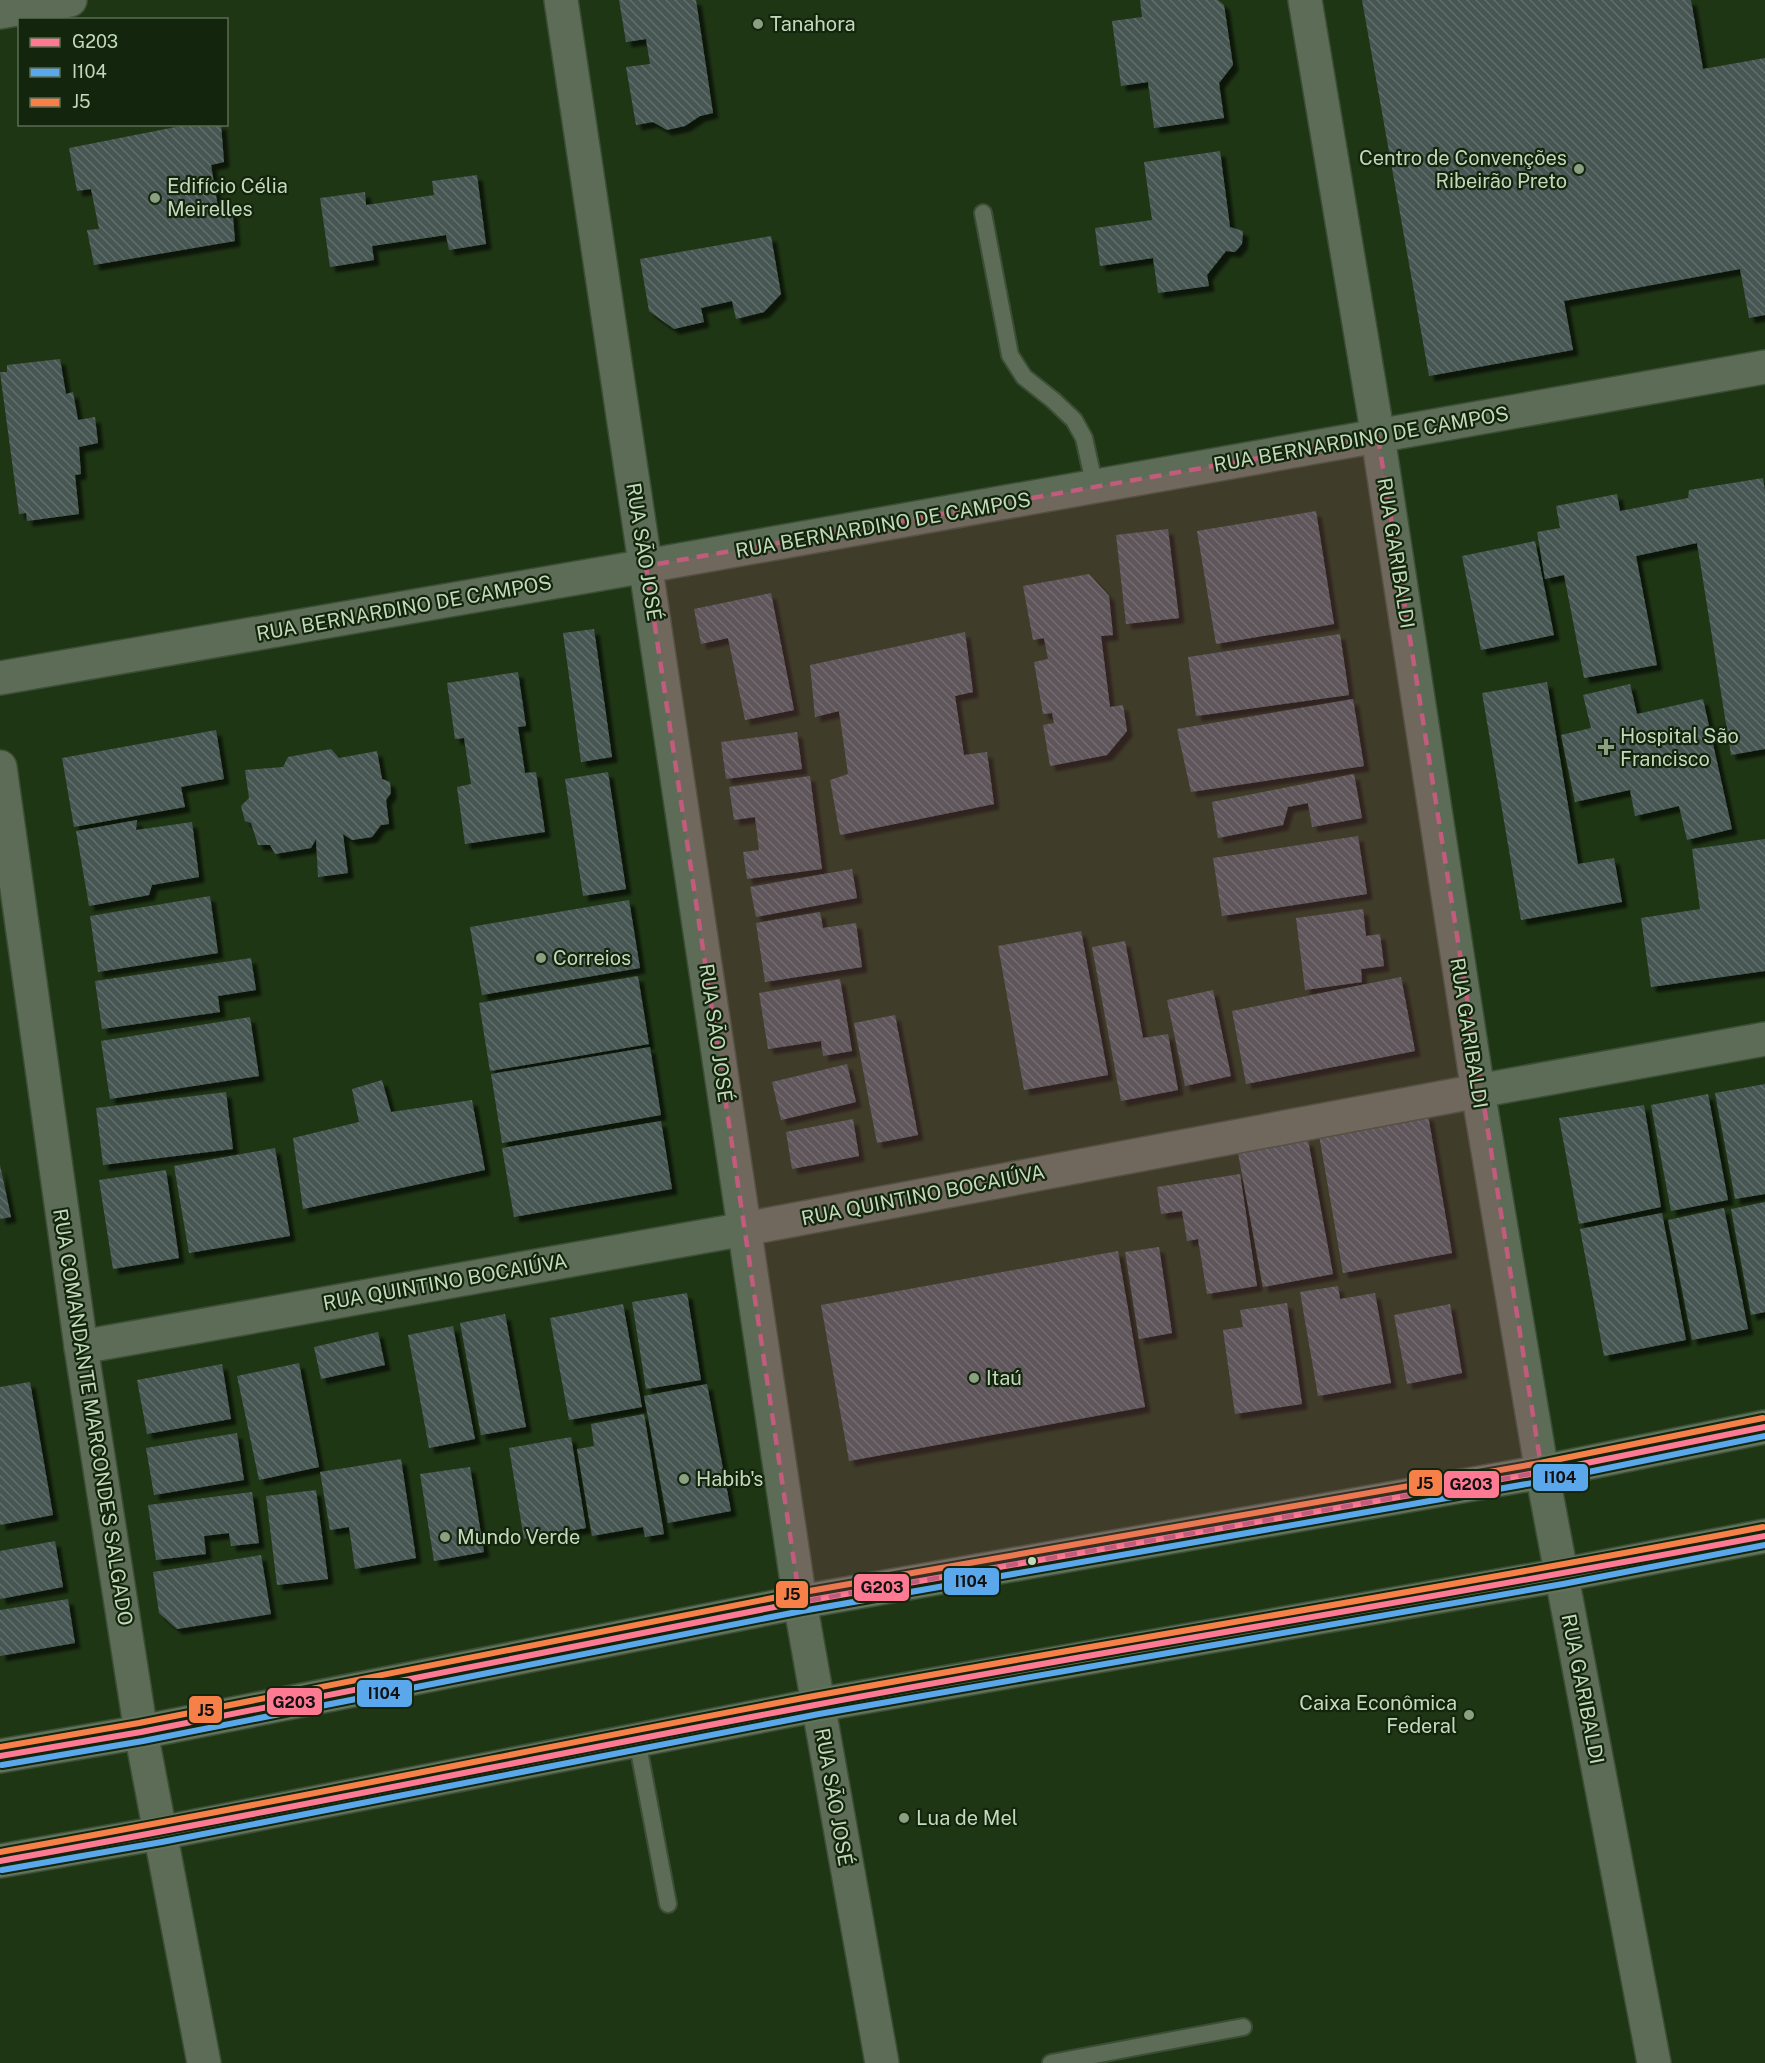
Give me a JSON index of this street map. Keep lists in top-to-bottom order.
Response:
{
  "streets": {
    "street": [
      "RUA BERNARDINO DE CAMPOS",
      "RUA SÃO JOSÉ",
      "RUA GARIBALDI",
      "RUA QUINTINO BOCAIÚVA",
      "RUA COMANDANTE MARCONDES SALGADO"
    ]
  },
  "crossings": [
    ["RUA BERNARDINO DE CAMPOS", "RUA SÃO JOSÉ"],
    ["RUA BERNARDINO DE CAMPOS", "RUA GARIBALDI"],
    ["RUA SÃO JOSÉ", "RUA QUINTINO BOCAIÚVA"],
    ["RUA GARIBALDI", "RUA QUINTINO BOCAIÚVA"],
    ["RUA QUINTINO BOCAIÚVA", "RUA COMANDANTE MARCONDES SALGADO"]
  ],
  "places": {
    "other": [
      "Tanahora",
      "Centro de Convenções Ribeirão Preto",
      "Edifício Célia Meirelles",
      "Correios",
      "Itaú",
      "Habib's",
      "Mundo Verde",
      "Caixa Econômica Federal",
      "Lua de Mel"
    ],
    "health": ["Hospital São Francisco"]
  },
  "lines": ["transit line J5", "transit line G203", "transit line I104"],
  "legend": ["G203", "I104", "J5"]
}
